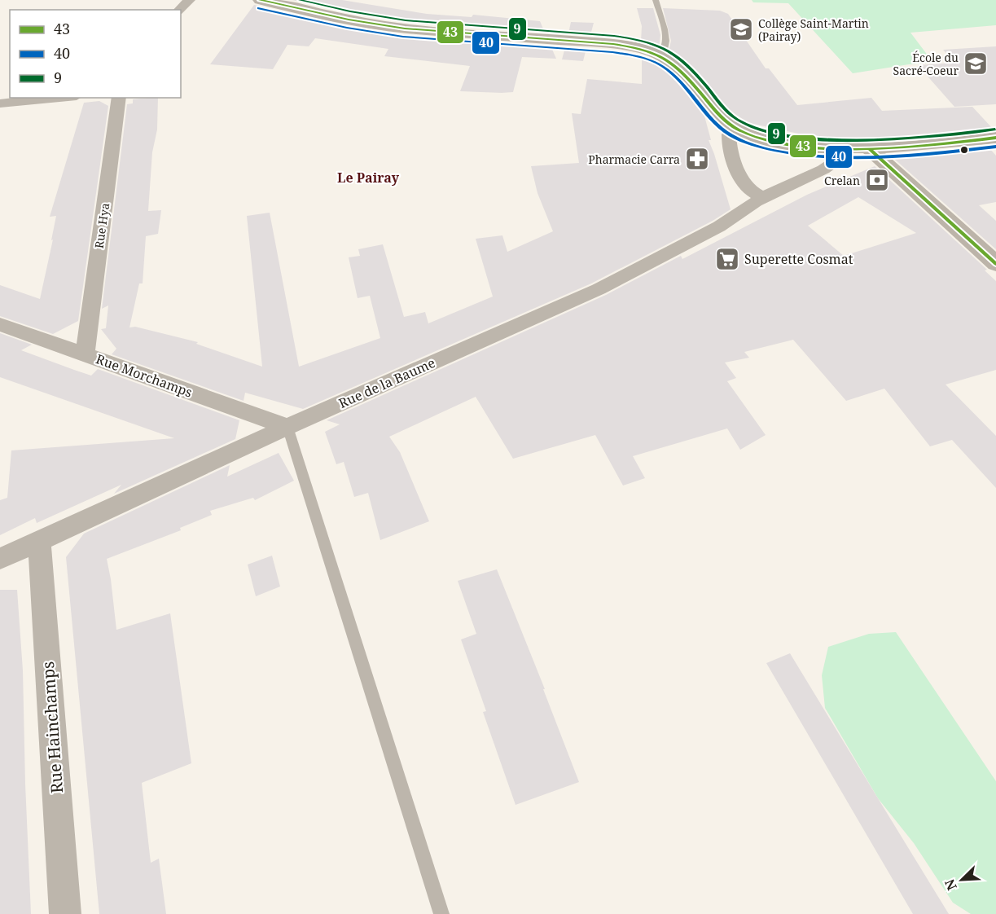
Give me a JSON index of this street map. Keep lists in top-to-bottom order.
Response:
{
  "streets": {
    "street": [
      "Rue Hya",
      "Rue Morchamps",
      "Rue de la Baume",
      "Rue Hainchamps"
    ]
  },
  "crossings": [
    ["Rue Hya", "Rue Morchamps"],
    ["Rue Morchamps", "Rue de la Baume"],
    ["Rue de la Baume", "Rue Hainchamps"]
  ],
  "districts": ["Le Pairay"],
  "places": {
    "school or university": ["Collège Saint-Martin (Pairay)", "École du Sacré-Coeur"],
    "pharmacy": ["Pharmacie Carra"],
    "bank": ["Crelan"],
    "supermarket": ["Superette Cosmat"]
  },
  "lines": ["transit line 43", "transit line 9", "transit line 40"],
  "legend": ["43", "40", "9"],
  "north": "bottom left"
}
